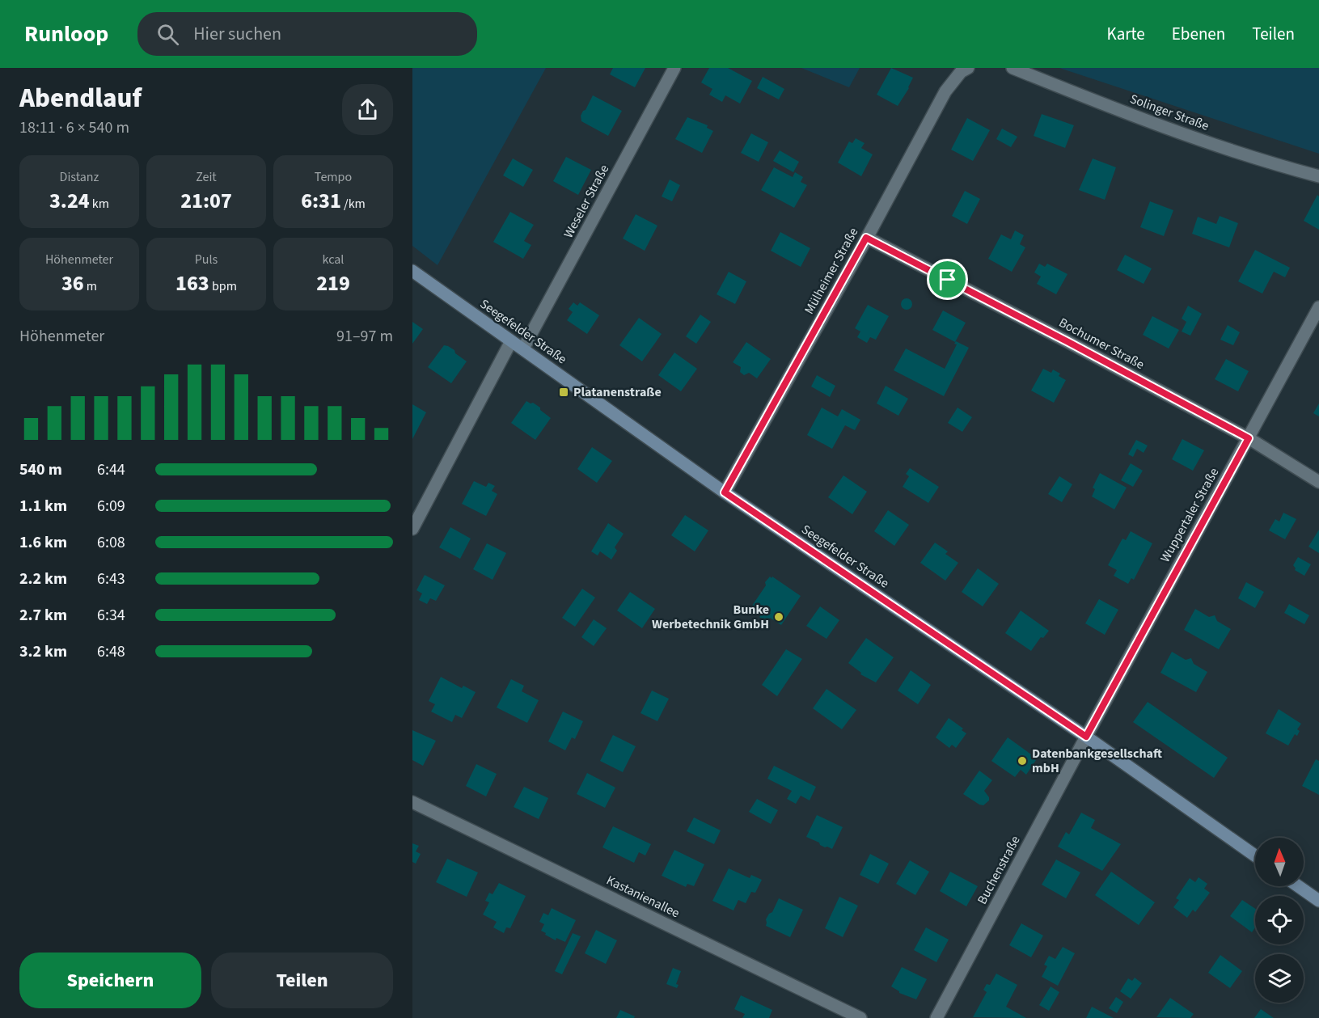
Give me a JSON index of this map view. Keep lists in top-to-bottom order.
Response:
{
  "streets": {
    "street": [
      "Solinger Straße",
      "Weseler Straße",
      "Mülheimer Straße",
      "Seegefelder Straße",
      "Bochumer Straße",
      "Wuppertaler Straße",
      "Buchenstraße",
      "Kastanienallee"
    ]
  },
  "crossings": [
    ["Weseler Straße", "Seegefelder Straße"],
    ["Mülheimer Straße", "Seegefelder Straße"],
    ["Mülheimer Straße", "Bochumer Straße"],
    ["Seegefelder Straße", "Wuppertaler Straße"],
    ["Seegefelder Straße", "Buchenstraße"],
    ["Bochumer Straße", "Wuppertaler Straße"],
    ["Wuppertaler Straße", "Buchenstraße"]
  ],
  "places": {
    "transit": ["Platanenstraße"],
    "other": ["Bunke Werbetechnik GmbH", "Datenbankgesellschaft mbH"]
  },
  "north": "top",
  "page": {
    "header": "Runloop",
    "search": "Hier suchen",
    "nav": ["Karte", "Ebenen", "Teilen"],
    "heading": ["Abendlauf", "18:11 · 6 × 540 m"],
    "stats": [
      ["Distanz", "3.24 km"],
      ["Zeit", "21:07"],
      ["Tempo", "6:31 /km"],
      ["Höhenmeter", "36 m"],
      ["Puls", "163 bpm"],
      ["kcal", "219"]
    ],
    "chart": ["Höhenmeter", "91–97 m"],
    "list": [
      {
        "name": "540 m",
        "note": "6:44"
      },
      {
        "name": "1.1 km",
        "note": "6:09"
      },
      {
        "name": "1.6 km",
        "note": "6:08"
      },
      {
        "name": "2.2 km",
        "note": "6:43"
      },
      {
        "name": "2.7 km",
        "note": "6:34"
      },
      {
        "name": "3.2 km",
        "note": "6:48"
      }
    ],
    "buttons": ["Speichern", "Teilen"]
  }
}
